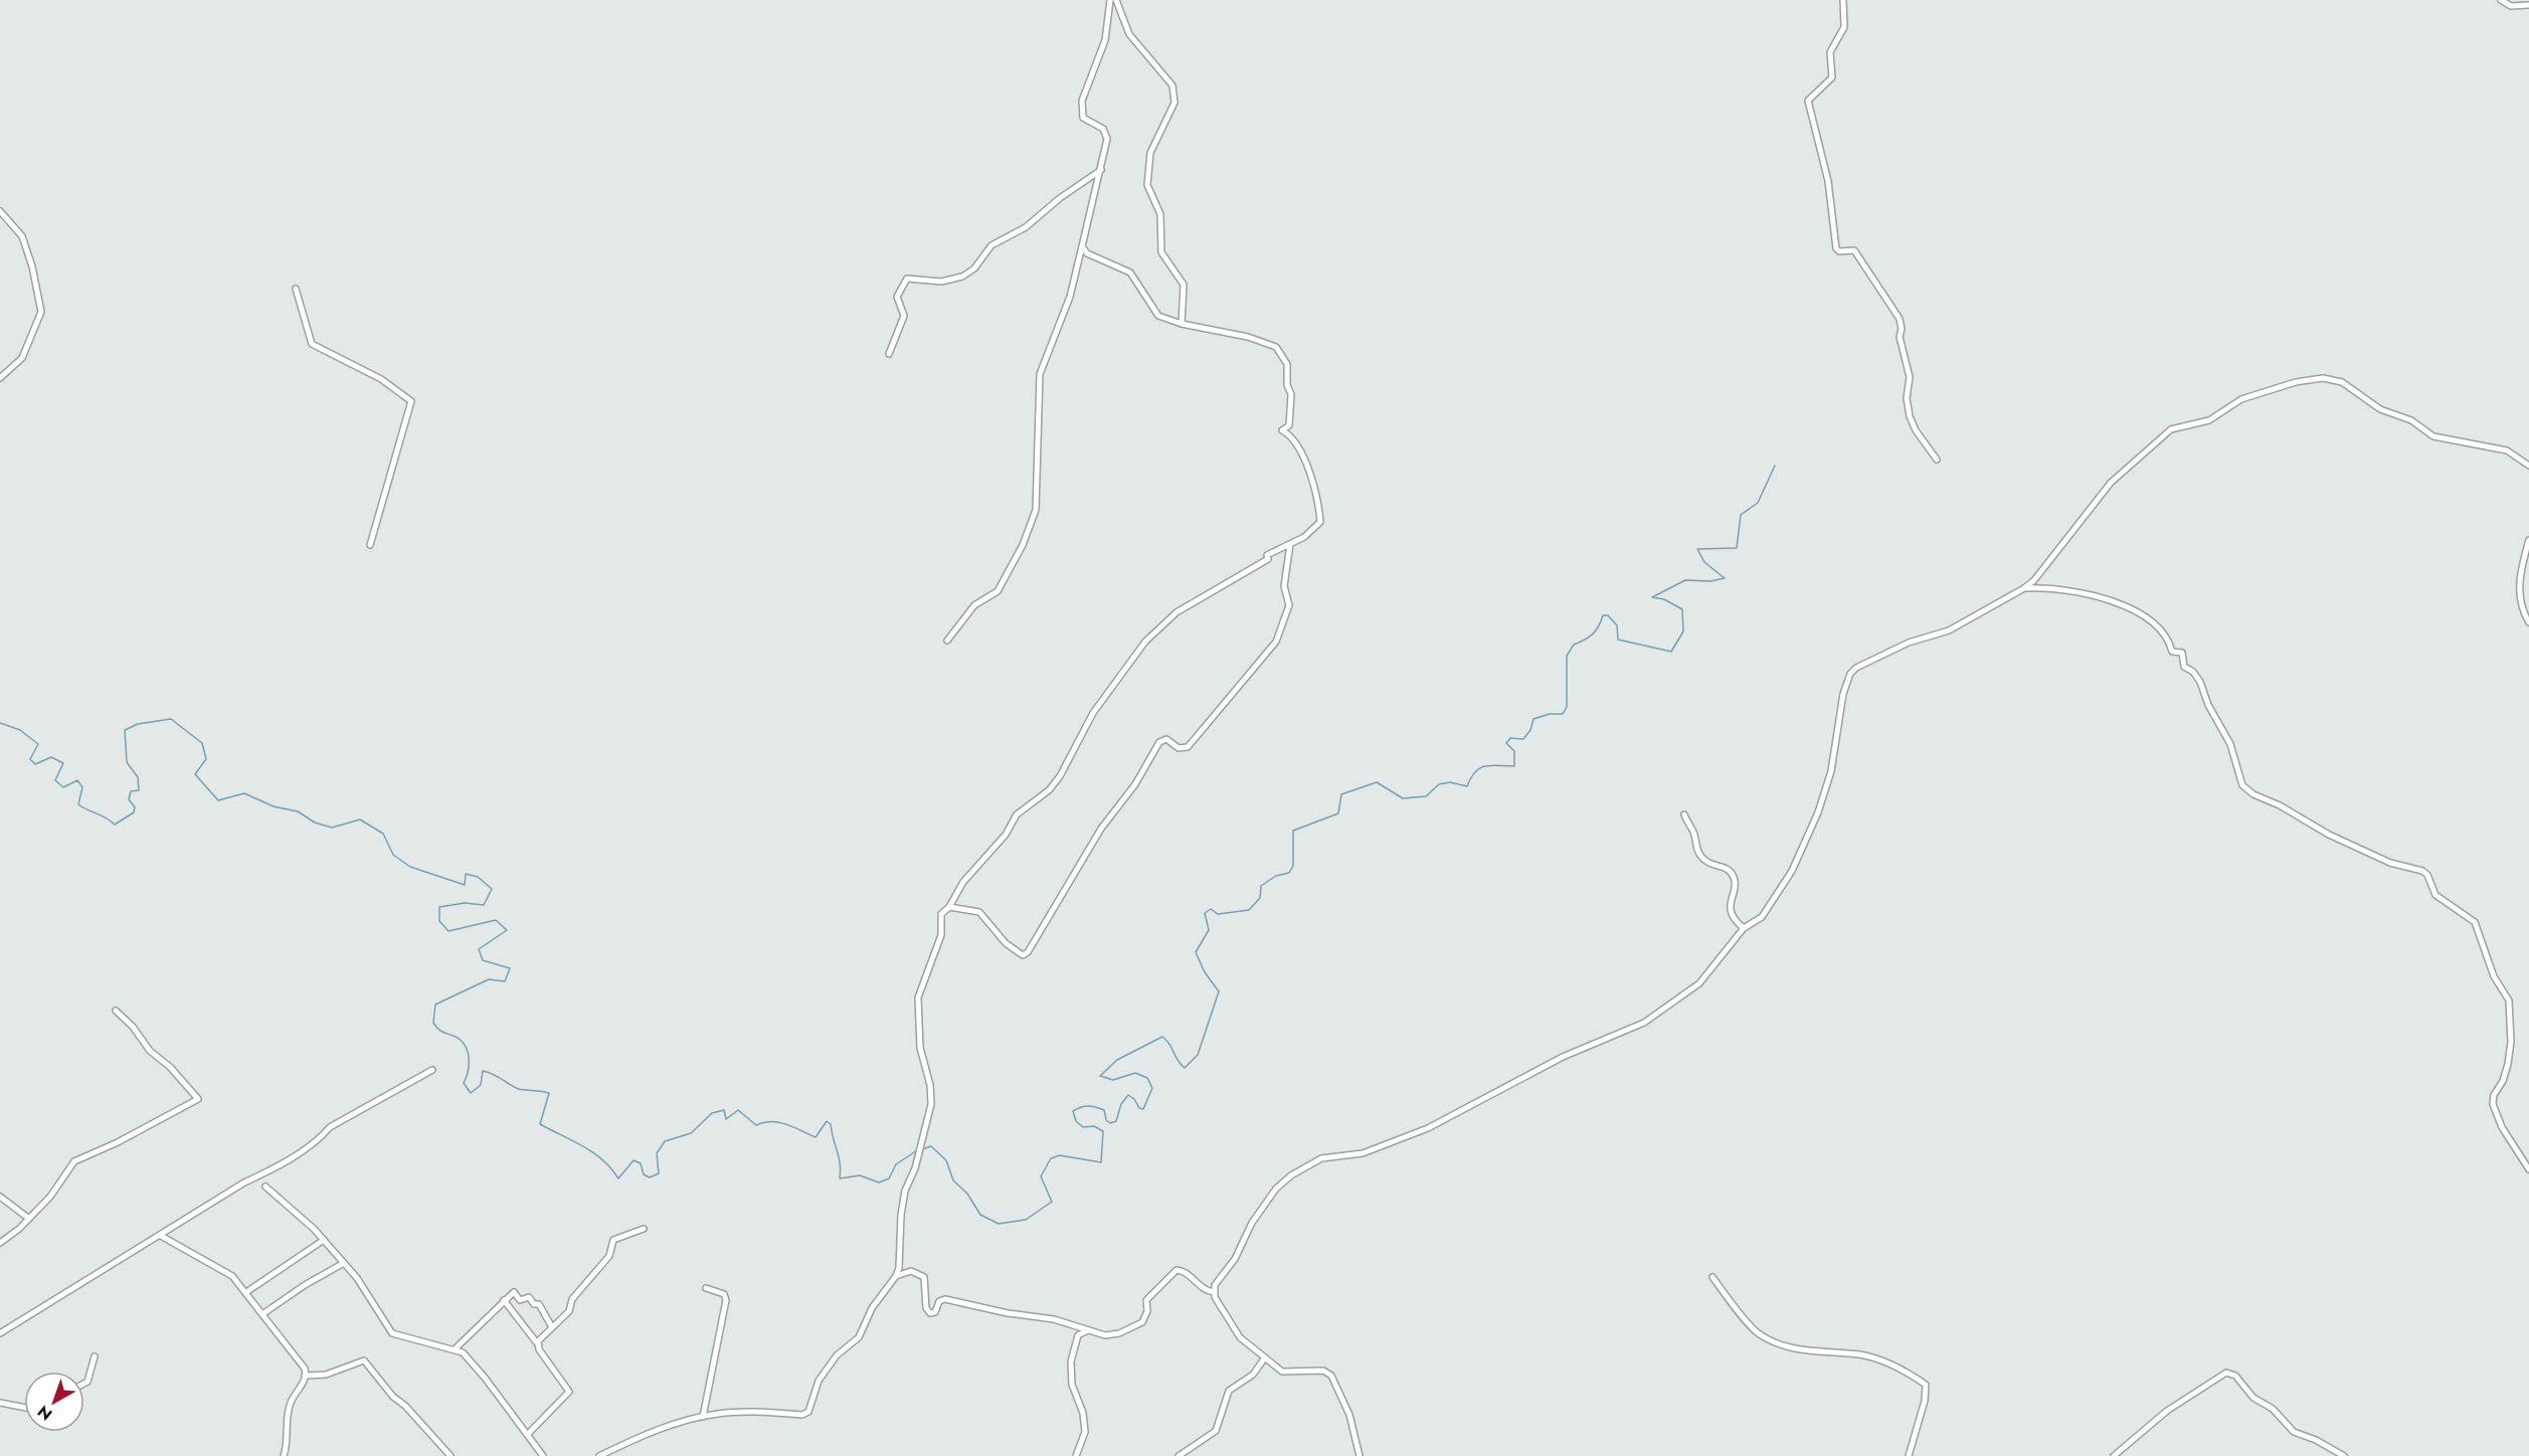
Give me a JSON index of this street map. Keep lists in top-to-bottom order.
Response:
{
  "north": "bottom left"
}
